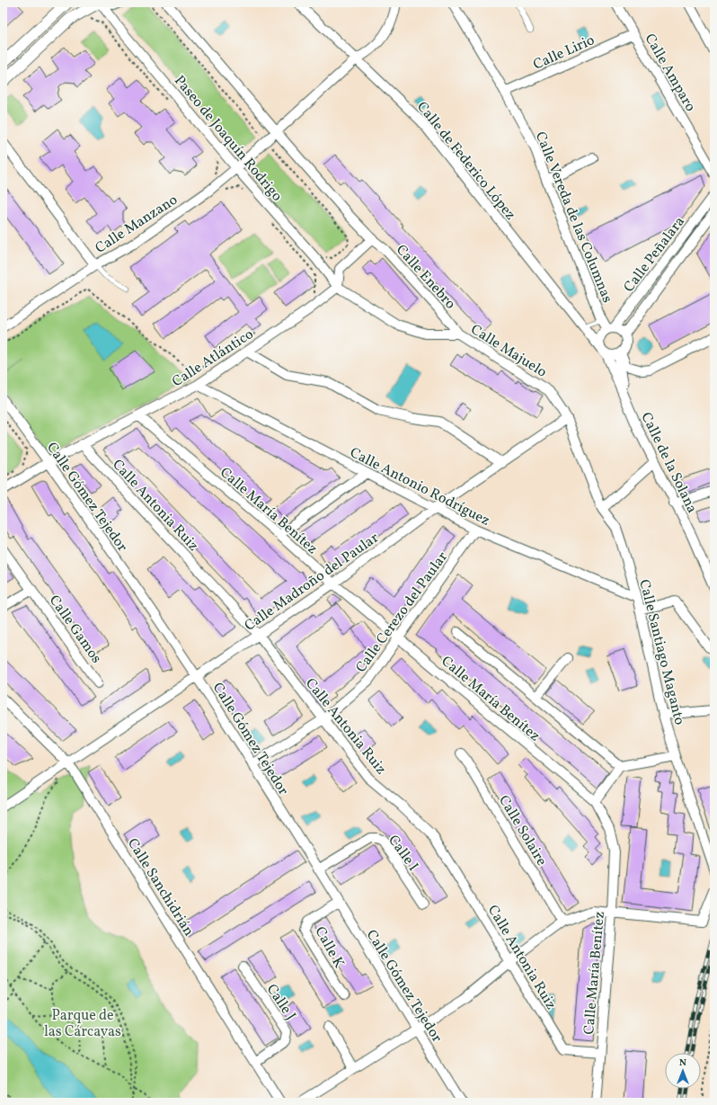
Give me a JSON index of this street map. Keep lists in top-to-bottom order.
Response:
{
  "streets": {
    "street": [
      "Calle Lirio",
      "Calle Amparo",
      "Paseo de Joaquín Rodrigo",
      "Calle de Federico López",
      "Calle Vereda de las Columnas",
      "Calle Manzano",
      "Calle Peñalara",
      "Calle Enebro",
      "Calle Majuelo",
      "Calle Atlántico",
      "Calle de la Solana",
      "Calle Antonio Rodríguez",
      "Calle Gómez Tejedor",
      "Calle Antonia Ruiz",
      "Calle María Benítez",
      "Calle Madroño del Paular",
      "Calle Cerezo del Paular",
      "Calle Gamos",
      "Calle Santiago Maganto",
      "Calle Solaire",
      "Calle I",
      "Calle Sanchidrián",
      "Calle K",
      "Calle J"
    ]
  },
  "crossings": [
    ["Calle Lirio", "Calle Amparo"],
    ["Calle Lirio", "Calle Vereda de las Columnas"],
    ["Paseo de Joaquín Rodrigo", "Calle Manzano"],
    ["Paseo de Joaquín Rodrigo", "Calle Majuelo"],
    ["Paseo de Joaquín Rodrigo", "Calle Atlántico"],
    ["Calle de Federico López", "Calle Vereda de las Columnas"],
    ["Calle de Federico López", "Calle Manzano"],
    ["Calle de Federico López", "Calle Peñalara"],
    ["Calle de Federico López", "Calle de la Solana"],
    ["Calle Vereda de las Columnas", "Calle Peñalara"],
    ["Calle Vereda de las Columnas", "Calle de la Solana"],
    ["Calle Peñalara", "Calle de la Solana"],
    ["Calle Enebro", "Calle Majuelo"],
    ["Calle Majuelo", "Calle Atlántico"],
    ["Calle Majuelo", "Calle Madroño del Paular"],
    ["Calle Majuelo", "Calle Santiago Maganto"],
    ["Calle Atlántico", "Calle Antonio Rodríguez"],
    ["Calle Atlántico", "Calle Gómez Tejedor"],
    ["Calle Atlántico", "Calle Antonia Ruiz"],
    ["Calle Atlántico", "Calle María Benítez"],
    ["Calle Antonio Rodríguez", "Calle Madroño del Paular"],
    ["Calle Antonio Rodríguez", "Calle Cerezo del Paular"],
    ["Calle Antonio Rodríguez", "Calle Santiago Maganto"],
    ["Calle Gómez Tejedor", "Calle Madroño del Paular"],
    ["Calle Gómez Tejedor", "Calle Cerezo del Paular"],
    ["Calle Gómez Tejedor", "Calle I"],
    ["Calle Gómez Tejedor", "Calle K"],
    ["Calle Antonia Ruiz", "Calle María Benítez"],
    ["Calle Antonia Ruiz", "Calle Madroño del Paular"],
    ["Calle Antonia Ruiz", "Calle Cerezo del Paular"],
    ["Calle María Benítez", "Calle Madroño del Paular"],
    ["Calle María Benítez", "Calle Cerezo del Paular"],
    ["Calle Madroño del Paular", "Calle Sanchidrián"],
    ["Calle Sanchidrián", "Calle J"]
  ],
  "parks": ["Parque de las Cárcavas"],
  "north": "top"
}
